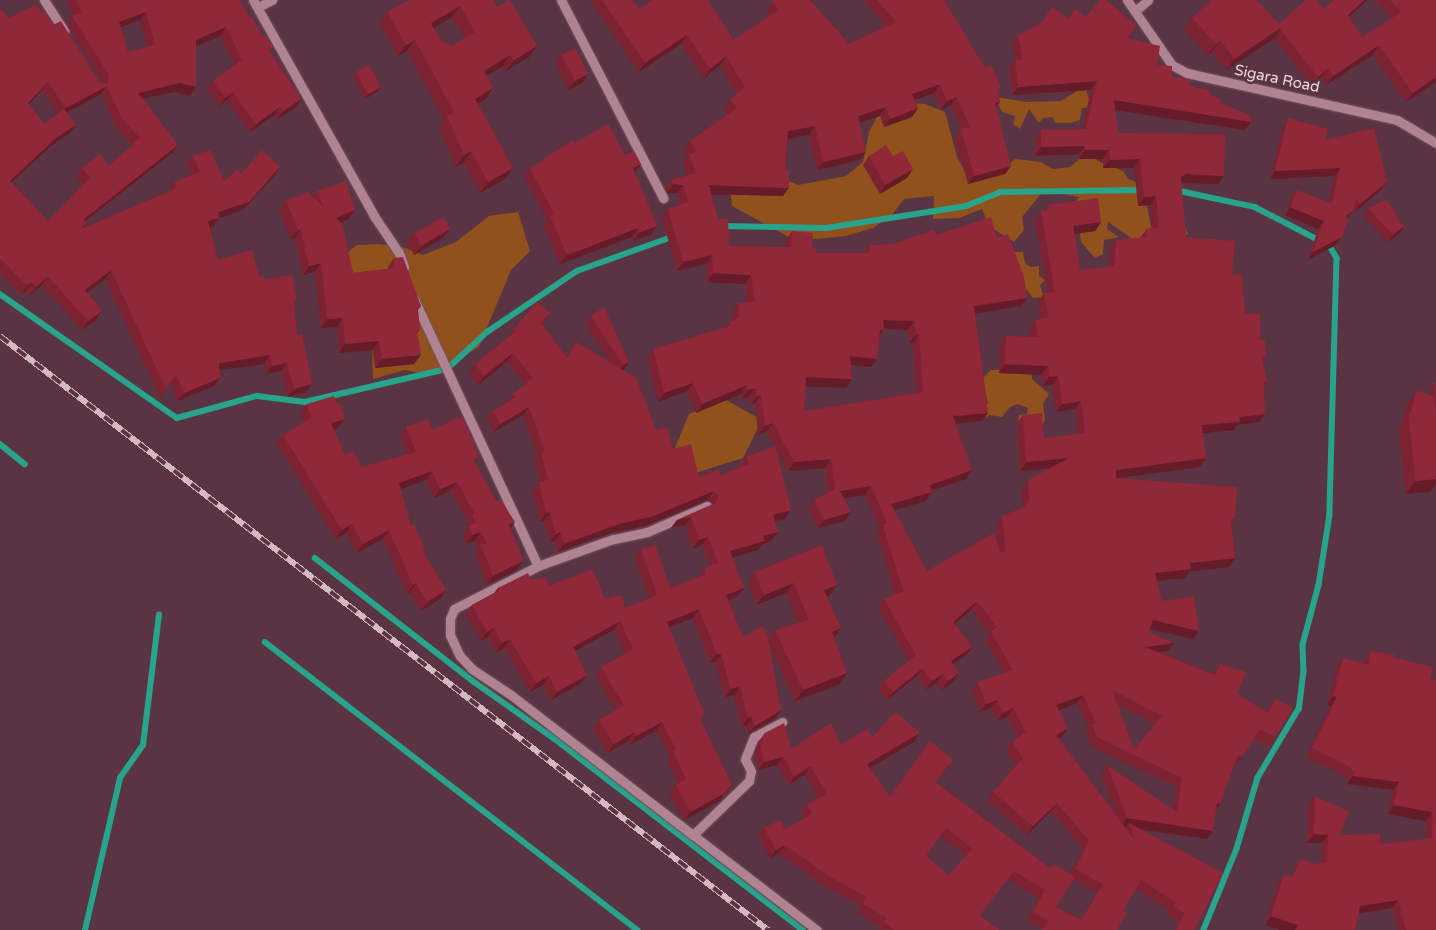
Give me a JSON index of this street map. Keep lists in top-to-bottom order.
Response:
{
  "streets": {
    "street": ["Sigara Road"]
  }
}
